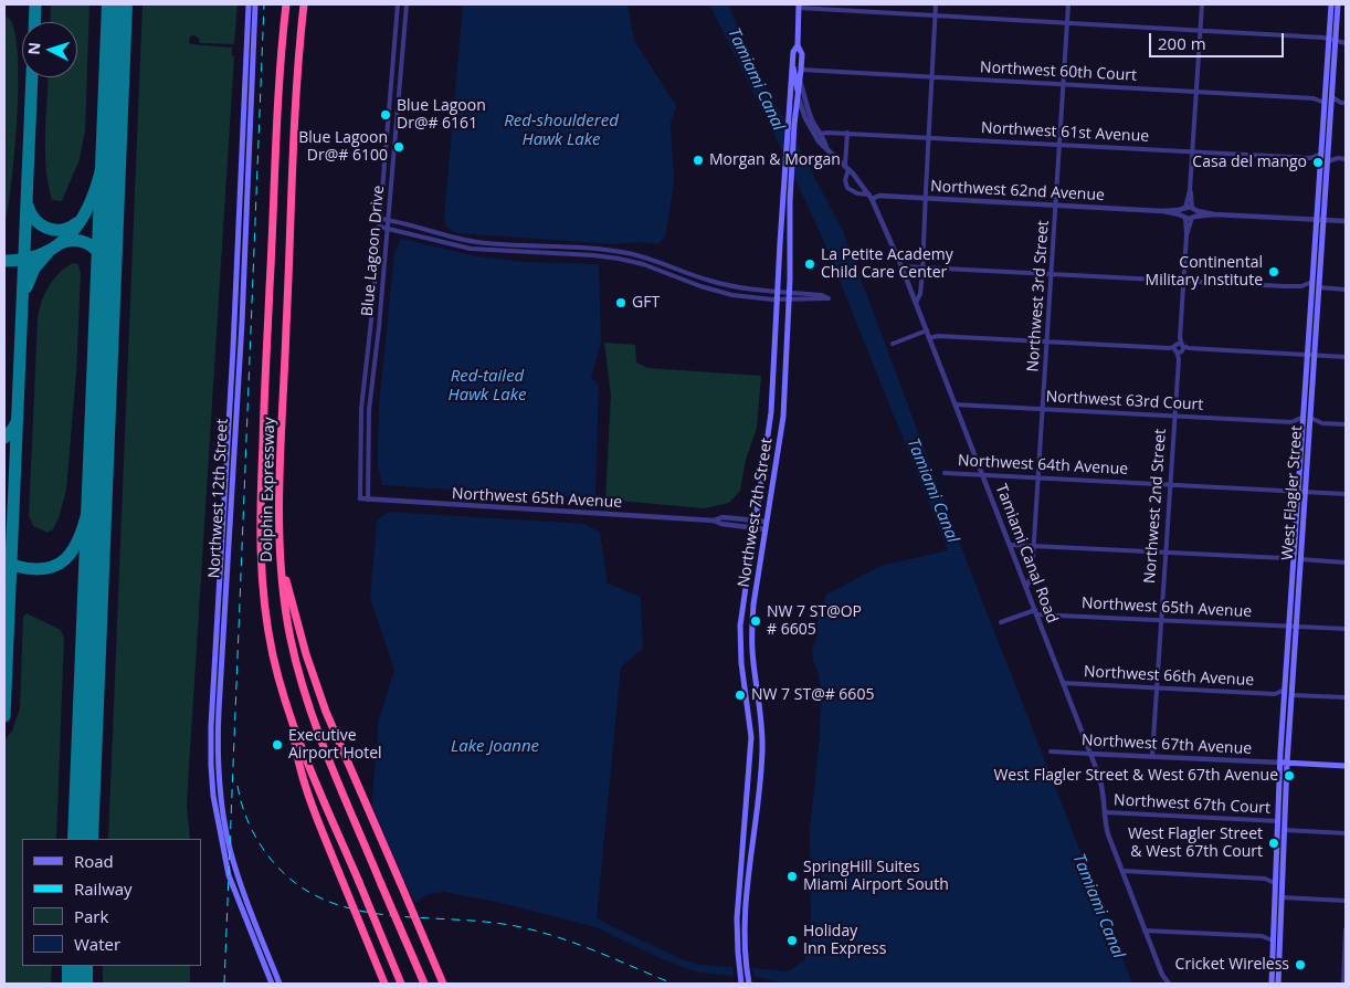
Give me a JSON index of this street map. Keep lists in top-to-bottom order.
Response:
{
  "streets": {
    "highway": ["Dolphin Expressway"],
    "main road": ["West Flagler Street", "Northwest 12th Street", "Northwest 7th Street"],
    "street": [
      "Northwest 60th Court",
      "Northwest 61st Avenue",
      "Northwest 62nd Avenue",
      "Blue Lagoon Drive",
      "Northwest 3rd Street",
      "Northwest 63rd Court",
      "Northwest 64th Avenue",
      "Northwest 65th Avenue",
      "Northwest 2nd Street",
      "Tamiami Canal Road",
      "Northwest 66th Avenue",
      "Northwest 67th Avenue",
      "Northwest 67th Court"
    ]
  },
  "crossings": [
    ["Northwest 60th Court", "Northwest 3rd Street"],
    ["Northwest 60th Court", "West Flagler Street"],
    ["Northwest 60th Court", "Northwest 7th Street"],
    ["Northwest 61st Avenue", "Northwest 3rd Street"],
    ["Northwest 61st Avenue", "West Flagler Street"],
    ["Northwest 61st Avenue", "Tamiami Canal Road"],
    ["Northwest 62nd Avenue", "Northwest 3rd Street"],
    ["Northwest 62nd Avenue", "West Flagler Street"],
    ["Northwest 62nd Avenue", "Northwest 2nd Street"],
    ["Northwest 62nd Avenue", "Tamiami Canal Road"],
    ["Blue Lagoon Drive", "Northwest 65th Avenue"],
    ["Northwest 3rd Street", "Northwest 63rd Court"],
    ["Northwest 3rd Street", "Northwest 64th Avenue"],
    ["Northwest 3rd Street", "Tamiami Canal Road"],
    ["Northwest 63rd Court", "West Flagler Street"],
    ["Northwest 63rd Court", "Northwest 2nd Street"],
    ["Northwest 63rd Court", "Tamiami Canal Road"],
    ["Northwest 64th Avenue", "West Flagler Street"],
    ["Northwest 64th Avenue", "Northwest 2nd Street"],
    ["Northwest 64th Avenue", "Tamiami Canal Road"],
    ["West Flagler Street", "Northwest 65th Avenue"],
    ["West Flagler Street", "Northwest 66th Avenue"],
    ["West Flagler Street", "Northwest 67th Avenue"],
    ["West Flagler Street", "Northwest 67th Court"],
    ["Northwest 65th Avenue", "Northwest 2nd Street"],
    ["Northwest 65th Avenue", "Northwest 7th Street"],
    ["Northwest 65th Avenue", "Tamiami Canal Road"],
    ["Northwest 2nd Street", "Northwest 66th Avenue"],
    ["Northwest 2nd Street", "Northwest 67th Avenue"],
    ["Northwest 7th Street", "Tamiami Canal Road"],
    ["Tamiami Canal Road", "Northwest 66th Avenue"],
    ["Tamiami Canal Road", "Northwest 67th Avenue"],
    ["Tamiami Canal Road", "Northwest 67th Court"]
  ],
  "water": [
    "Tamiami Canal",
    "Red-shouldered Hawk Lake",
    "Red-tailed Hawk Lake",
    "Lake Joanne"
  ],
  "places": [
    "Blue Lagoon Dr@# 6161",
    "Blue Lagoon Dr@# 6100",
    "Morgan & Morgan",
    "Casa del mango",
    "La Petite Academy Child Care Center",
    "Continental Military Institute",
    "GFT",
    "NW 7 ST@OP # 6605",
    "NW 7 ST@# 6605",
    "Executive Airport Hotel",
    "West Flagler Street & West 67th Avenue",
    "West Flagler Street & West 67th Court",
    "SpringHill Suites Miami Airport South",
    "Holiday Inn Express",
    "Cricket Wireless"
  ],
  "legend": [
    "Road",
    "Railway",
    "Park",
    "Water"
  ],
  "scale_bar": "200 m",
  "north": "left"
}
